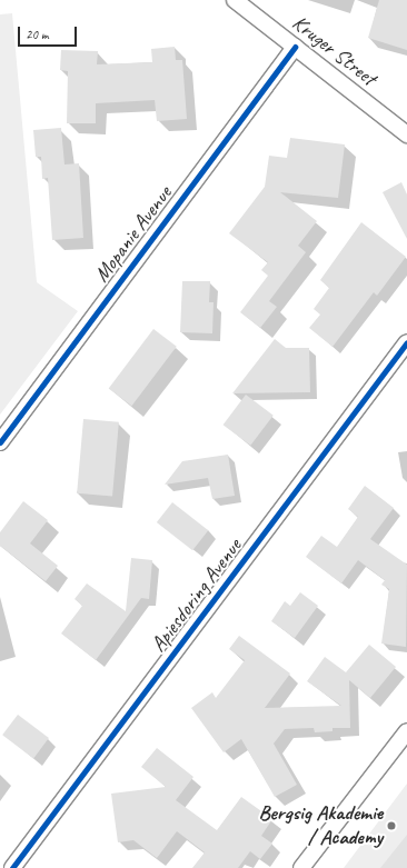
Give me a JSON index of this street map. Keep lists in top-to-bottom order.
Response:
{
  "streets": {
    "street": ["Kruger Street", "Mopanie Avenue", "Apiesdoring Avenue"]
  },
  "crossings": [
    ["Kruger Street", "Mopanie Avenue"]
  ],
  "places": ["Bergsig Akademie / Academy"],
  "scale_bar": "20 m"
}
